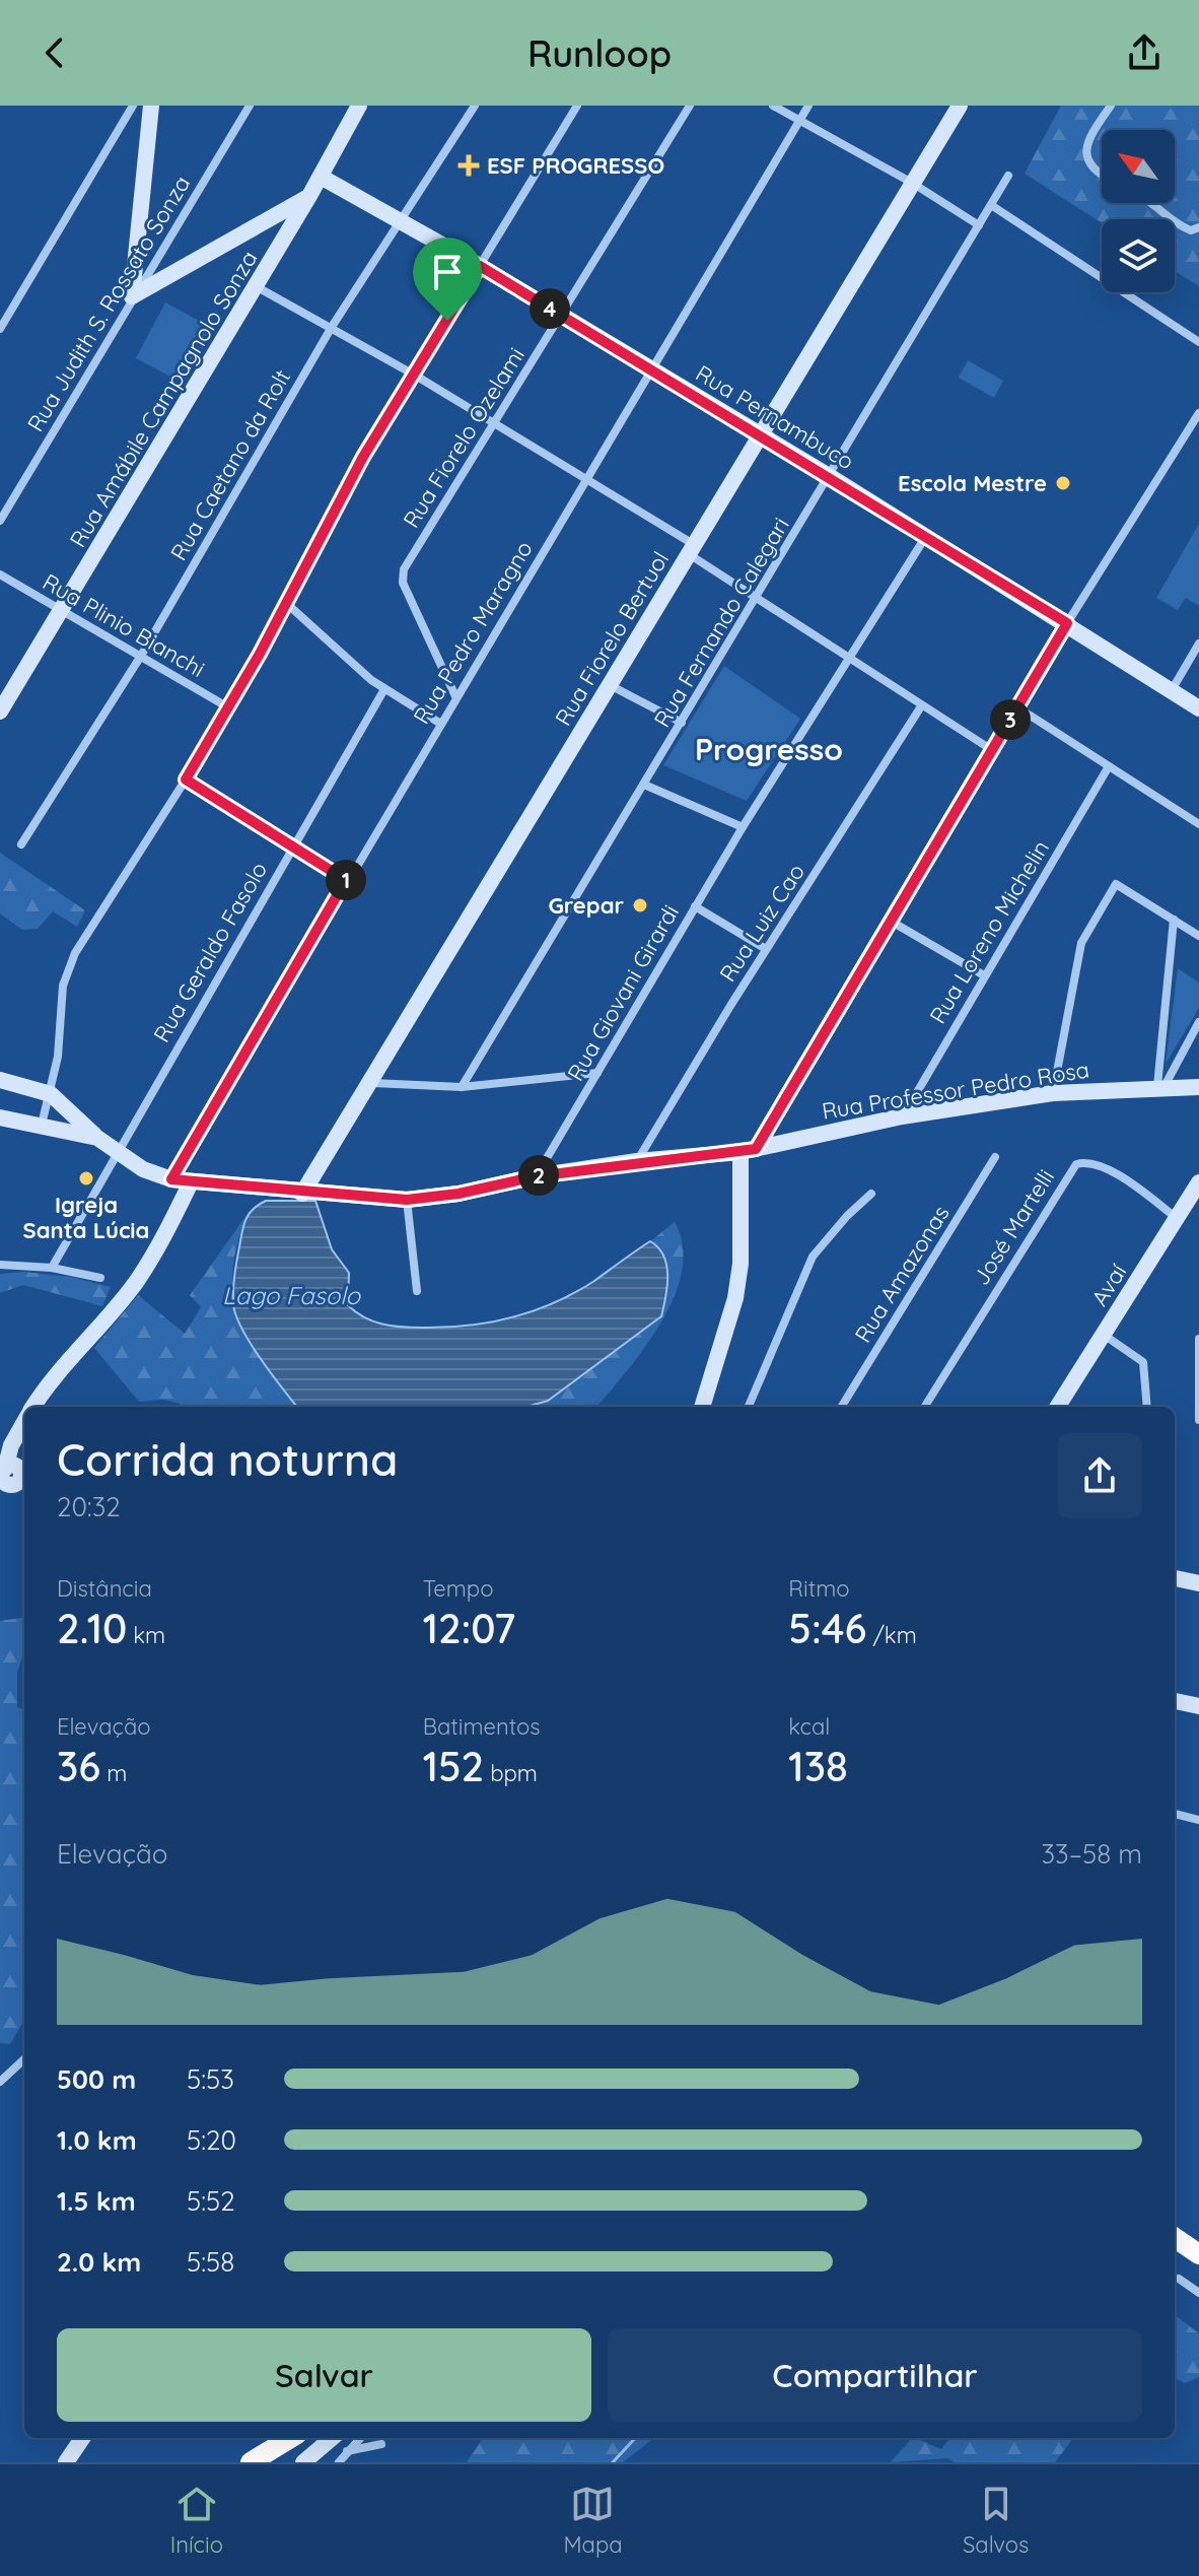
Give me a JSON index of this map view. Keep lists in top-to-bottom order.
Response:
{
  "streets": {
    "street": [
      "Rua Judith S. Rossato Sonza",
      "Rua Amábile Campagnolo Sonza",
      "Rua Pernambuco",
      "Rua Fiorelo Ozelami",
      "Rua Caetano da Rolt",
      "Rua Fernando Calegari",
      "Rua Plinio Bianchi",
      "Rua Pedro Maragno",
      "Rua Fiorelo Bertuol",
      "Rua Luiz Cao",
      "Rua Loreno Michelin",
      "Rua Geraldo Fasolo",
      "Rua Giovani Girardi",
      "Rua Professor Pedro Rosa",
      "José Martelli",
      "Rua Amazonas",
      "Avaí"
    ]
  },
  "crossings": [
    ["Rua Amábile Campagnolo Sonza", "Rua Pernambuco"],
    ["Rua Amábile Campagnolo Sonza", "Rua Plinio Bianchi"],
    ["Rua Pernambuco", "Rua Fiorelo Ozelami"],
    ["Rua Pernambuco", "Rua Caetano da Rolt"],
    ["Rua Pernambuco", "Rua Fernando Calegari"],
    ["Rua Pernambuco", "Rua Pedro Maragno"],
    ["Rua Pernambuco", "Rua Fiorelo Bertuol"],
    ["Rua Pernambuco", "Rua Giovani Girardi"],
    ["Rua Fiorelo Ozelami", "Rua Pedro Maragno"],
    ["Rua Caetano da Rolt", "Rua Plinio Bianchi"],
    ["Rua Pedro Maragno", "Rua Professor Pedro Rosa"],
    ["Rua Fiorelo Bertuol", "Rua Professor Pedro Rosa"],
    ["Rua Luiz Cao", "Rua Professor Pedro Rosa"],
    ["Rua Loreno Michelin", "Rua Professor Pedro Rosa"],
    ["Rua Geraldo Fasolo", "Rua Professor Pedro Rosa"],
    ["Rua Giovani Girardi", "Rua Professor Pedro Rosa"],
    ["José Martelli", "Avaí"]
  ],
  "districts": ["Progresso"],
  "water": ["Lago Fasolo"],
  "places": {
    "health": ["ESF PROGRESSO"],
    "other": ["Escola Mestre", "Grepar", "Igreja Santa Lúcia"]
  },
  "north": "top left",
  "page": {
    "header": "Runloop",
    "pins": [
      "4",
      "3",
      "1",
      "2"
    ],
    "heading": ["Corrida noturna", "20:32"],
    "stats": [
      ["Distância", "2.10 km"],
      ["Tempo", "12:07"],
      ["Ritmo", "5:46 /km"],
      ["Elevação", "36 m"],
      ["Batimentos", "152 bpm"],
      ["kcal", "138"]
    ],
    "chart": ["Elevação", "33–58 m"],
    "list": [
      {
        "name": "500 m",
        "note": "5:53"
      },
      {
        "name": "1.0 km",
        "note": "5:20"
      },
      {
        "name": "1.5 km",
        "note": "5:52"
      },
      {
        "name": "2.0 km",
        "note": "5:58"
      }
    ],
    "buttons": ["Salvar", "Compartilhar"],
    "tabs": ["Início", "Mapa", "Salvos"]
  }
}
